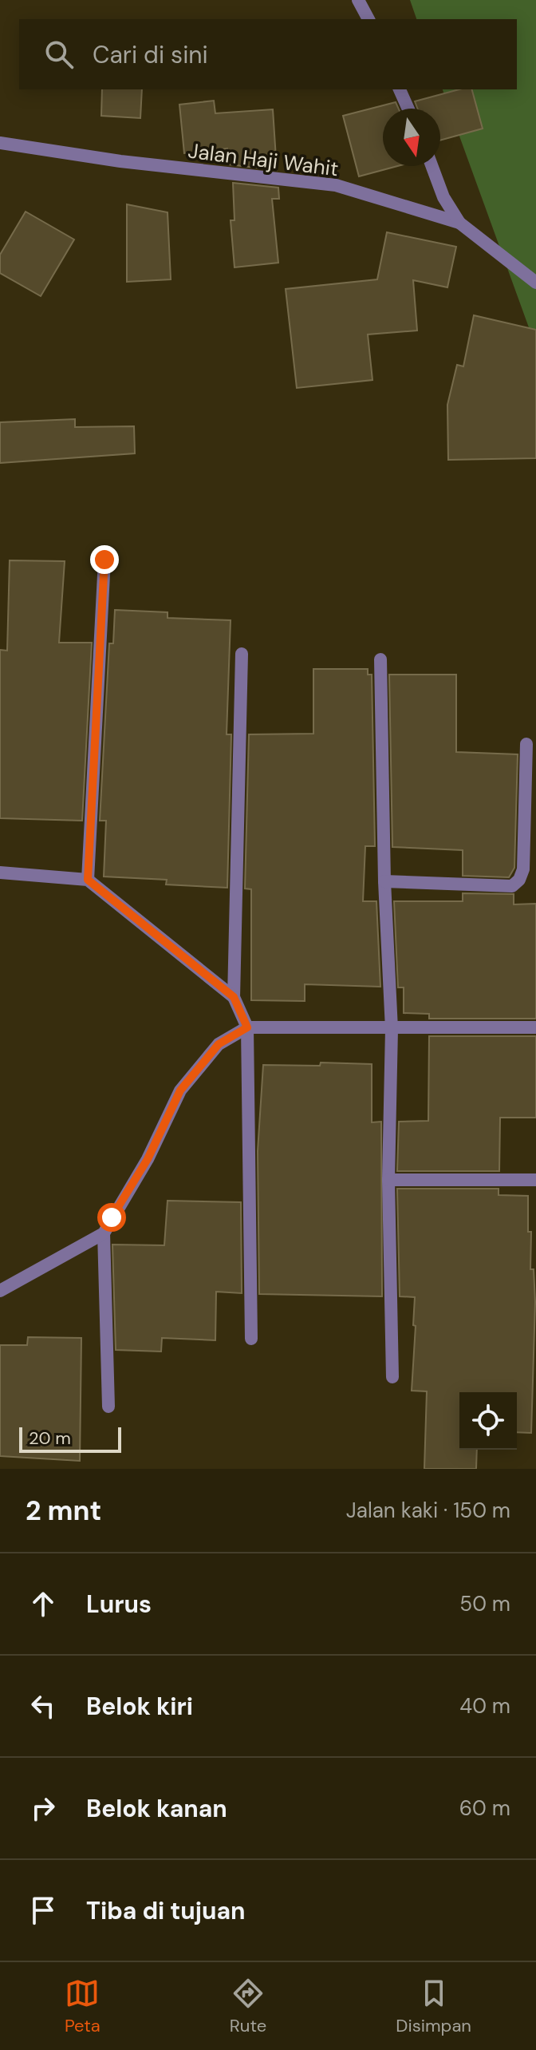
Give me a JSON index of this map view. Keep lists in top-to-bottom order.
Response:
{
  "streets": {
    "street": ["Jalan Haji Wahit"]
  },
  "scale_bar": "20 m",
  "north": "bottom",
  "page": {
    "search": "Cari di sini",
    "scale": "20 m",
    "heading": ["2 mnt", "Jalan kaki · 150 m"],
    "list": [
      ["Lurus", "50 m"],
      ["Belok kiri", "40 m"],
      ["Belok kanan", "60 m"],
      "Tiba di tujuan"
    ],
    "nav": ["Peta", "Rute", "Disimpan"]
  }
}
